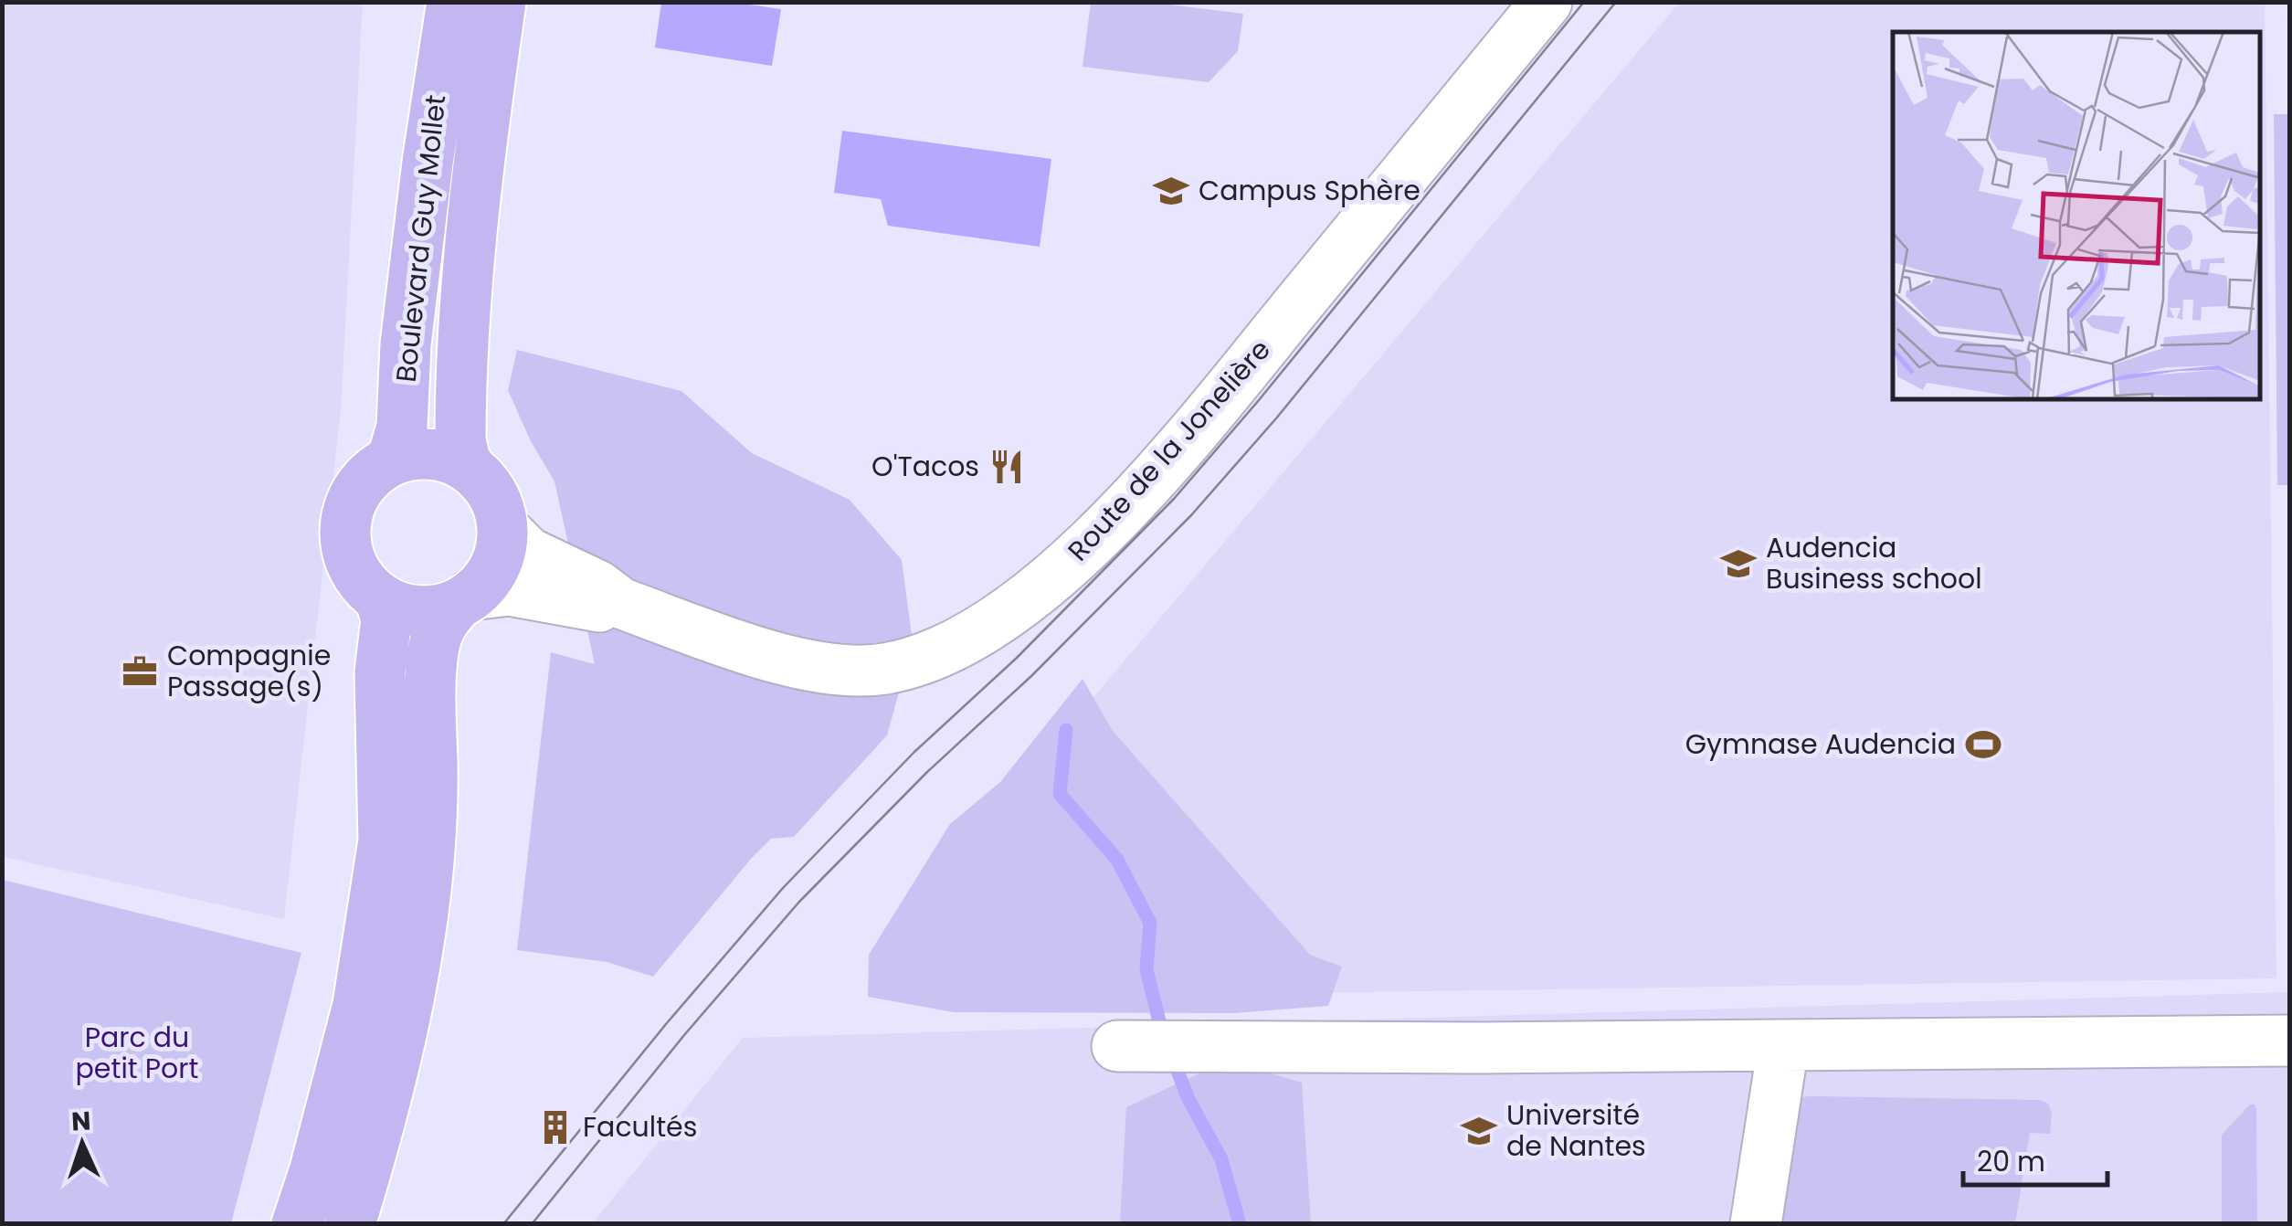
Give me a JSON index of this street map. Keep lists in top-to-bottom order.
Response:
{
  "streets": {
    "main road": ["Boulevard Guy Mollet"],
    "street": ["Route de la Jonelière"]
  },
  "crossings": [
    ["Boulevard Guy Mollet", "Route de la Jonelière"]
  ],
  "parks": ["Parc du petit Port"],
  "places": {
    "school or university": ["Campus Sphère", "Audencia Business school", "Université de Nantes"],
    "restaurant": ["O'Tacos"],
    "office": ["Compagnie Passage(s)"],
    "sports": ["Gymnase Audencia"],
    "building": ["Facultés"]
  },
  "scale_bar": "20 m",
  "north": "top"
}
